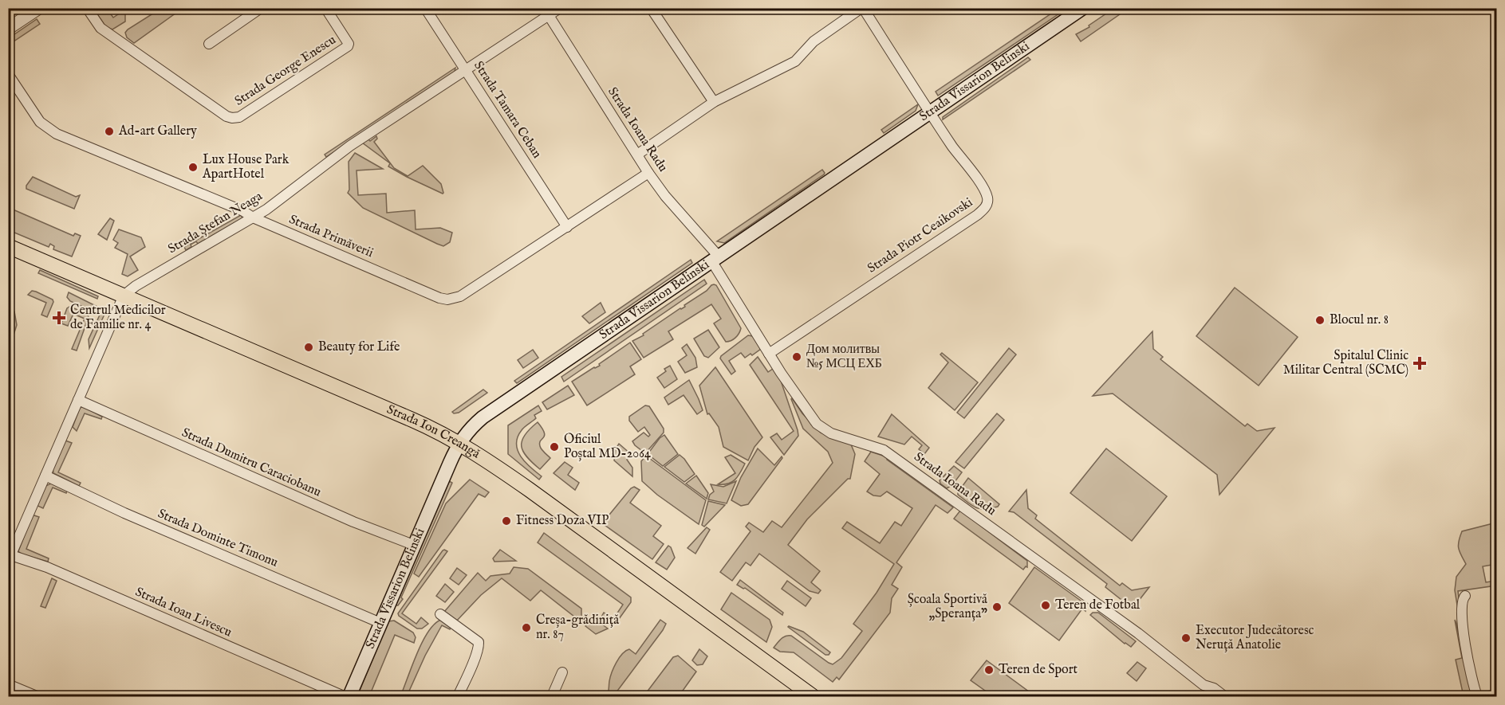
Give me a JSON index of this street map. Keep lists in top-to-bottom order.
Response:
{
  "streets": {
    "main road": ["Strada Vissarion Belinski", "Strada Ion Creangă"],
    "street": [
      "Strada George Enescu",
      "Strada Tamara Ceban",
      "Strada Ioana Radu",
      "Strada Ștefan Neaga",
      "Strada Piotr Ceaikovski",
      "Strada Primăverii",
      "Strada Dumitru Caraciobanu",
      "Strada Dominte Timonu",
      "Strada Ioan Livescu"
    ]
  },
  "crossings": [
    ["Strada Vissarion Belinski", "Strada Ioana Radu"],
    ["Strada Vissarion Belinski", "Strada Piotr Ceaikovski"],
    ["Strada Vissarion Belinski", "Strada Ion Creangă"],
    ["Strada Vissarion Belinski", "Strada Dumitru Caraciobanu"],
    ["Strada Vissarion Belinski", "Strada Dominte Timonu"],
    ["Strada Tamara Ceban", "Strada Ștefan Neaga"],
    ["Strada Tamara Ceban", "Strada Primăverii"],
    ["Strada Ioana Radu", "Strada Ștefan Neaga"],
    ["Strada Ioana Radu", "Strada Piotr Ceaikovski"],
    ["Strada Ioana Radu", "Strada Primăverii"],
    ["Strada Ștefan Neaga", "Strada Primăverii"],
    ["Strada Ștefan Neaga", "Strada Ion Creangă"]
  ],
  "places": {
    "other": [
      "Ad-art Gallery",
      "Lux House Park ApartHotel",
      "Blocul nr. 8",
      "Beauty for Life",
      "Дом молитвы №5 МСЦ ЕХБ",
      "Oficiul Poștal MD-2064",
      "Fitness Doza VIP",
      "Teren de Fotbal",
      "Școala Sportivă „Speranța”",
      "Creșa-grădiniță nr. 87",
      "Executor Judecătoresc Neruță Anatolie",
      "Teren de Sport"
    ],
    "health": ["Centrul Medicilor de Familie nr. 4", "Spitalul Clinic Militar Central (SCMC)"]
  }
}
